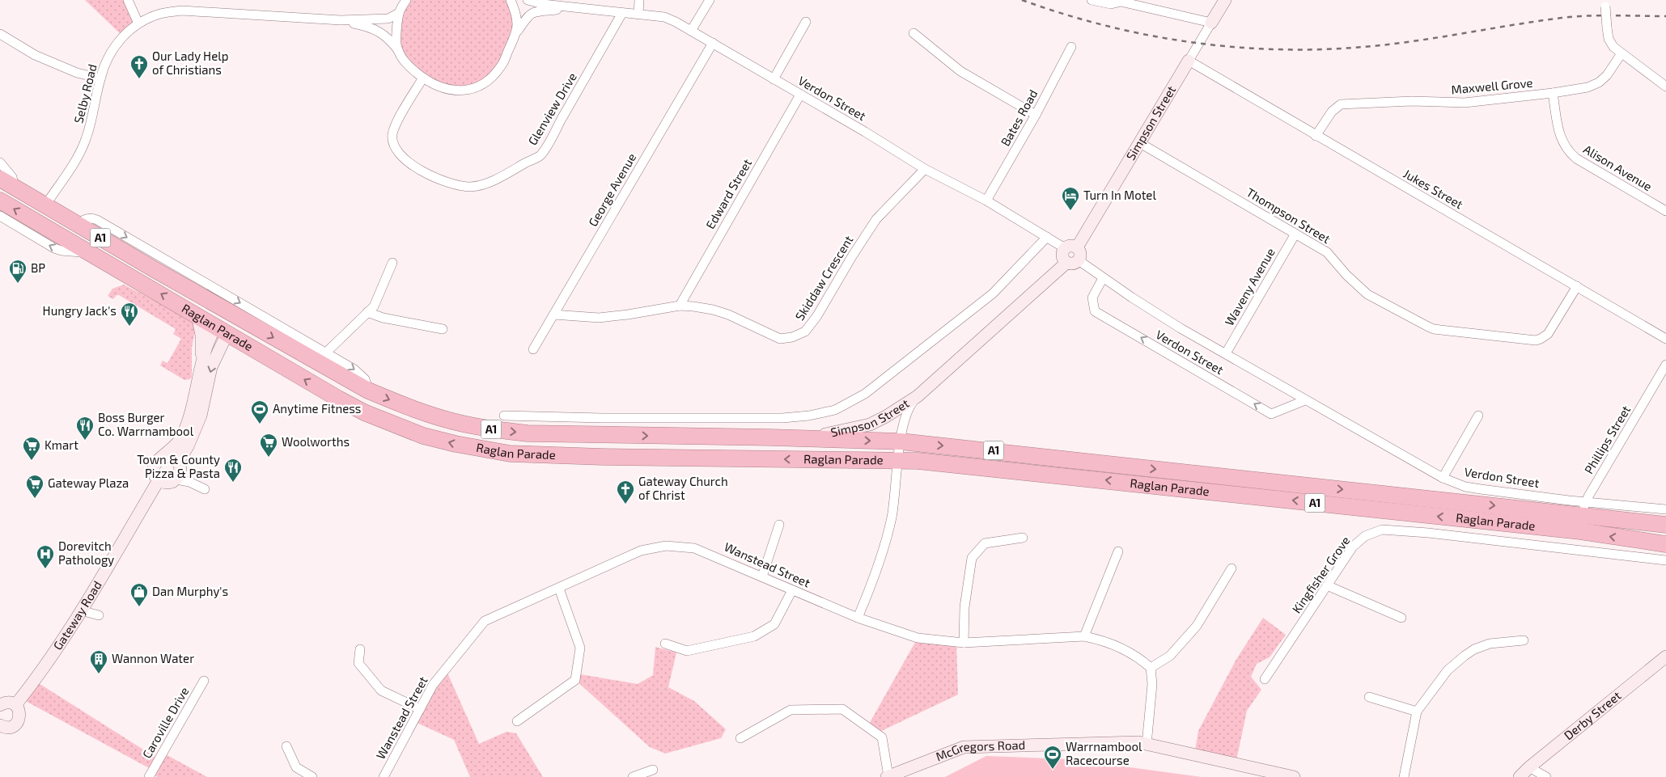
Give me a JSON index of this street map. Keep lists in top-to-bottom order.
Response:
{
  "streets": {
    "highway": ["A1", "Raglan Parade"],
    "street": [
      "Maxwell Grove",
      "Selby Road",
      "Verdon Street",
      "Glenview Drive",
      "Bates Road",
      "Simpson Street",
      "Alison Avenue",
      "Jukes Street",
      "George Avenue",
      "Edward Street",
      "Thompson Street",
      "Skiddaw Crescent",
      "Waveny Avenue",
      "Phillips Street",
      "Wanstead Street",
      "Kingfisher Grove",
      "Gateway Road",
      "Derby Street",
      "Caroville Drive",
      "McGregors Road"
    ]
  },
  "crossings": [
    ["Maxwell Grove", "Alison Avenue"],
    ["Maxwell Grove", "Jukes Street"],
    ["Selby Road", "Verdon Street"],
    ["Selby Road", "Glenview Drive"],
    ["Selby Road", "Raglan Parade"],
    ["Verdon Street", "Glenview Drive"],
    ["Verdon Street", "Bates Road"],
    ["Verdon Street", "Simpson Street"],
    ["Verdon Street", "George Avenue"],
    ["Verdon Street", "Edward Street"],
    ["Verdon Street", "Skiddaw Crescent"],
    ["Verdon Street", "Waveny Avenue"],
    ["Verdon Street", "Raglan Parade"],
    ["Verdon Street", "Phillips Street"],
    ["Simpson Street", "Jukes Street"],
    ["Simpson Street", "Thompson Street"],
    ["Simpson Street", "Raglan Parade"],
    ["Simpson Street", "Wanstead Street"],
    ["Jukes Street", "Thompson Street"],
    ["George Avenue", "Skiddaw Crescent"],
    ["Edward Street", "Skiddaw Crescent"],
    ["Thompson Street", "Waveny Avenue"],
    ["Raglan Parade", "Phillips Street"],
    ["Raglan Parade", "Kingfisher Grove"]
  ],
  "places": {
    "church": ["Our Lady Help of Christians", "Gateway Church of Christ"],
    "hotel": ["Turn In Motel"],
    "fuel station": ["BP"],
    "restaurant": ["Hungry Jack's", "Boss Burger Co. Warrnambool", "Town & County Pizza & Pasta"],
    "sports": ["Anytime Fitness", "Warrnambool Racecourse"],
    "supermarket": ["Woolworths", "Kmart", "Gateway Plaza"],
    "hospital": ["Dorevitch Pathology"],
    "shop": ["Dan Murphy's"],
    "building": ["Wannon Water"]
  }
}
